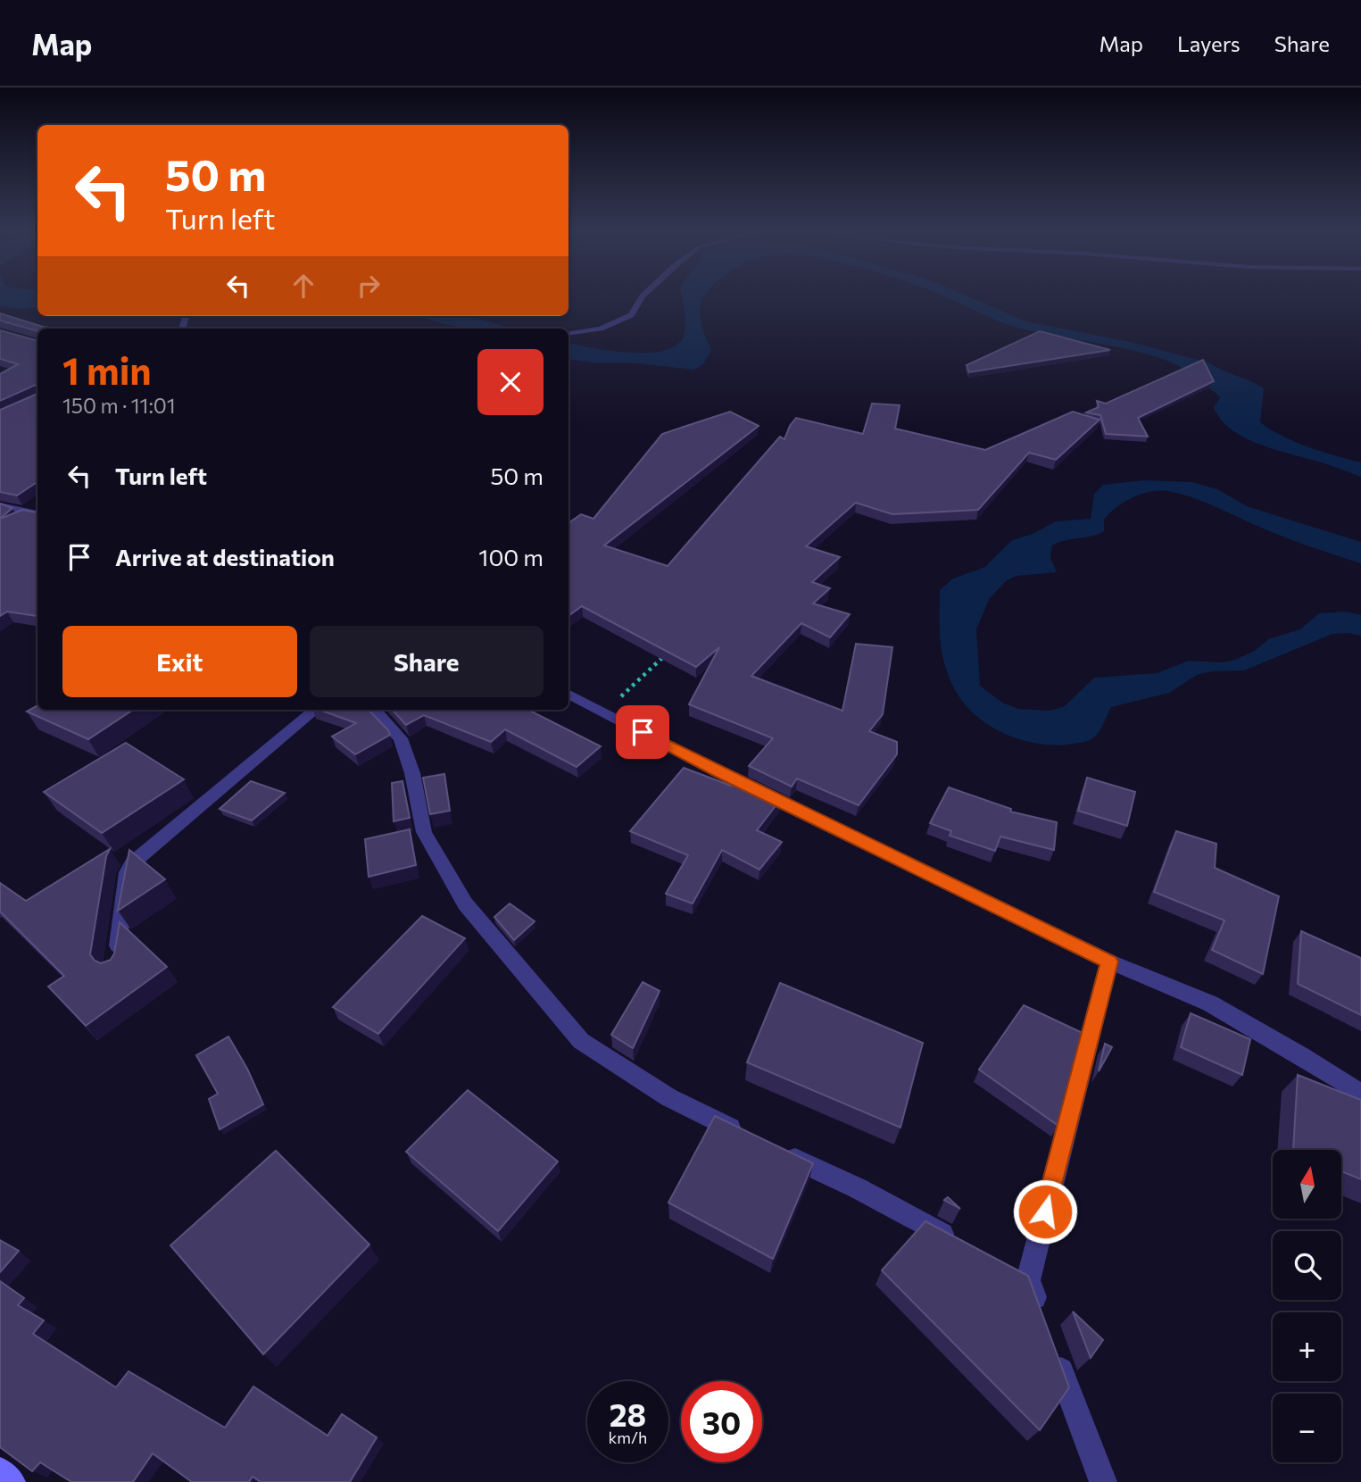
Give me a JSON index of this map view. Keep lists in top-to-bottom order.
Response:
{
  "north": "top",
  "page": {
    "header": "Map",
    "nav": ["Map", "Layers", "Share"],
    "turn": ["50 m", "Turn left"],
    "heading": ["1 min", "150 m · 11:01"],
    "list": [
      {
        "name": "Turn left",
        "value": "50 m"
      },
      {
        "name": "Arrive at destination",
        "value": "100 m"
      }
    ],
    "buttons": ["Exit", "Share"],
    "map_buttons": ["+", "−"],
    "speed": "28 km/h",
    "limit": "30"
  }
}
